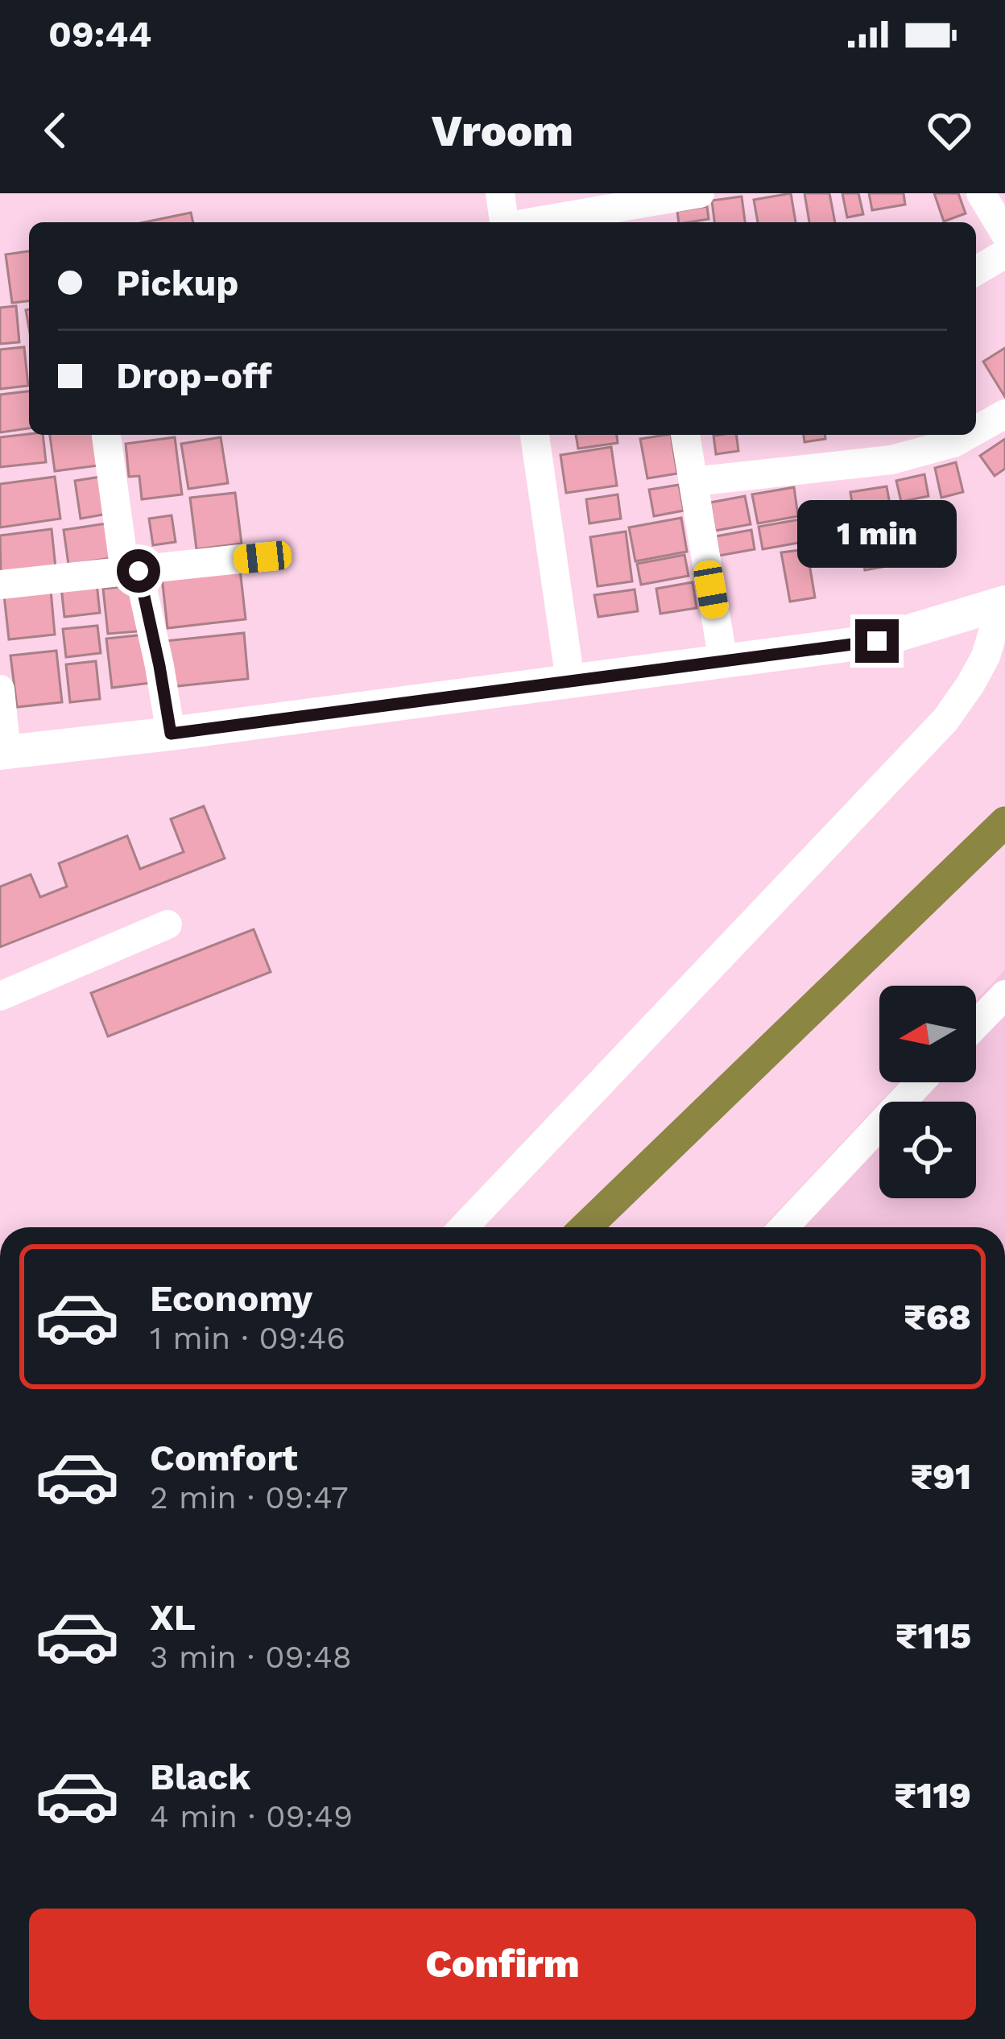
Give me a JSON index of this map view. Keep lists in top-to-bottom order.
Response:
{
  "north": "left",
  "page": {
    "status": "09:44",
    "header": "Vroom",
    "banner": ["Pickup", "Drop-off"],
    "bubble": "1 min",
    "list": [
      {
        "name": "Economy",
        "note": "1 min · 09:46",
        "value": "₹68"
      },
      {
        "name": "Comfort",
        "note": "2 min · 09:47",
        "value": "₹91"
      },
      {
        "name": "XL",
        "note": "3 min · 09:48",
        "value": "₹115"
      },
      {
        "name": "Black",
        "note": "4 min · 09:49",
        "value": "₹119"
      }
    ],
    "buttons": "Confirm"
  }
}
